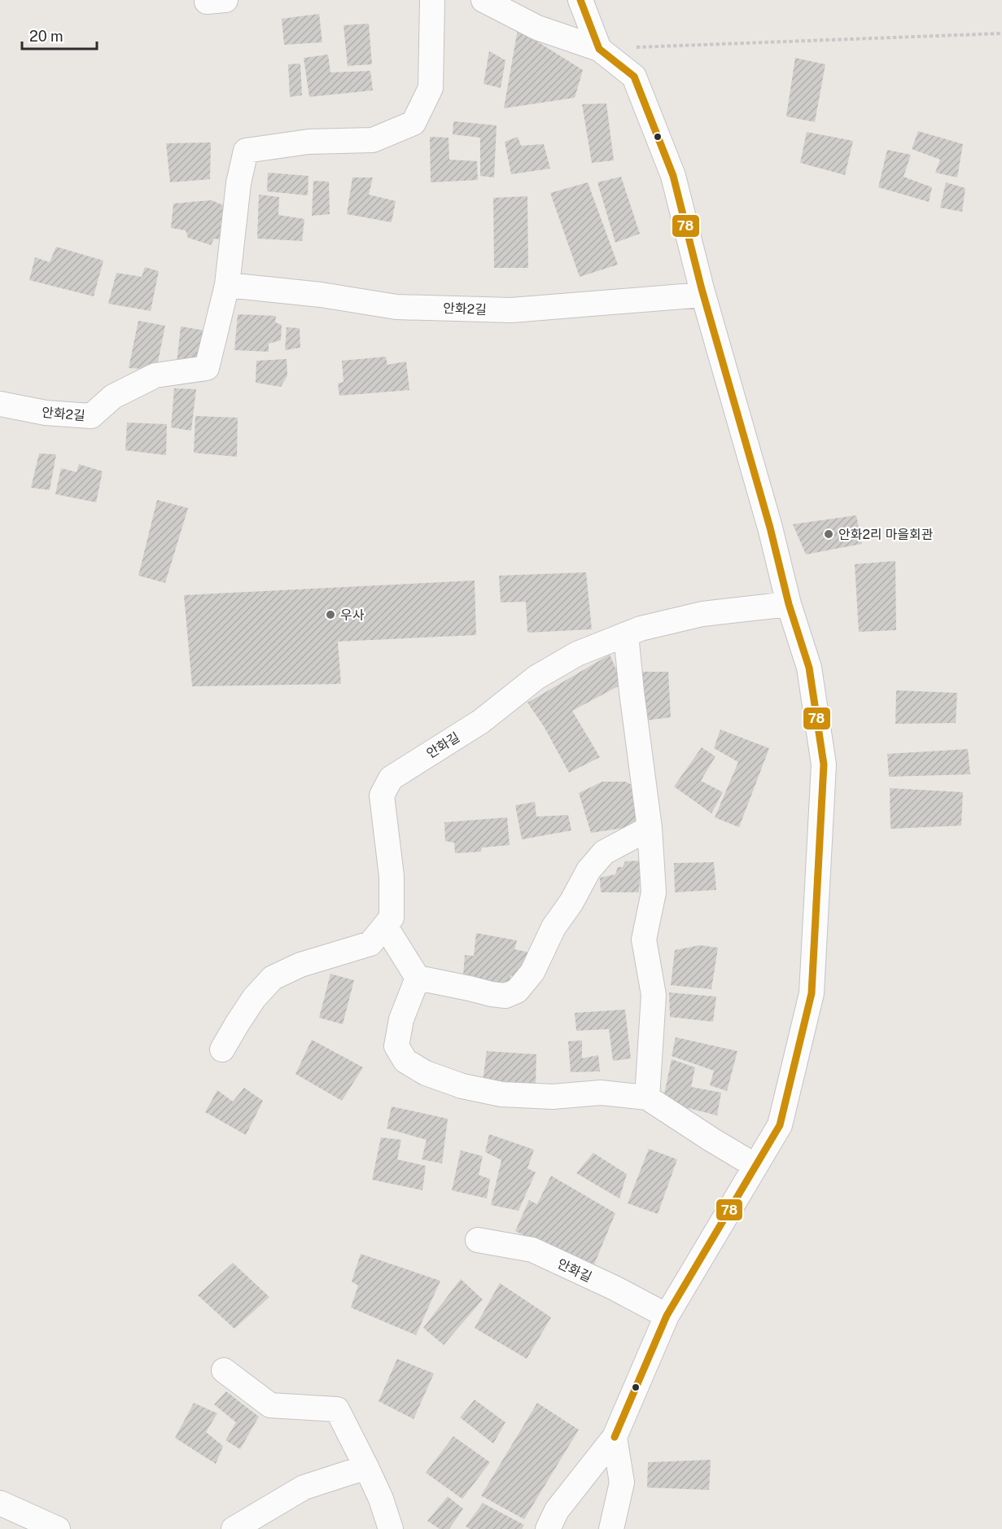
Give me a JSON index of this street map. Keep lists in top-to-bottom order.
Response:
{
  "streets": {
    "street": ["안화2길", "안화길"]
  },
  "places": ["안화2리 마을회관", "우사"],
  "lines": ["transit line 78"],
  "scale_bar": "20 m"
}
